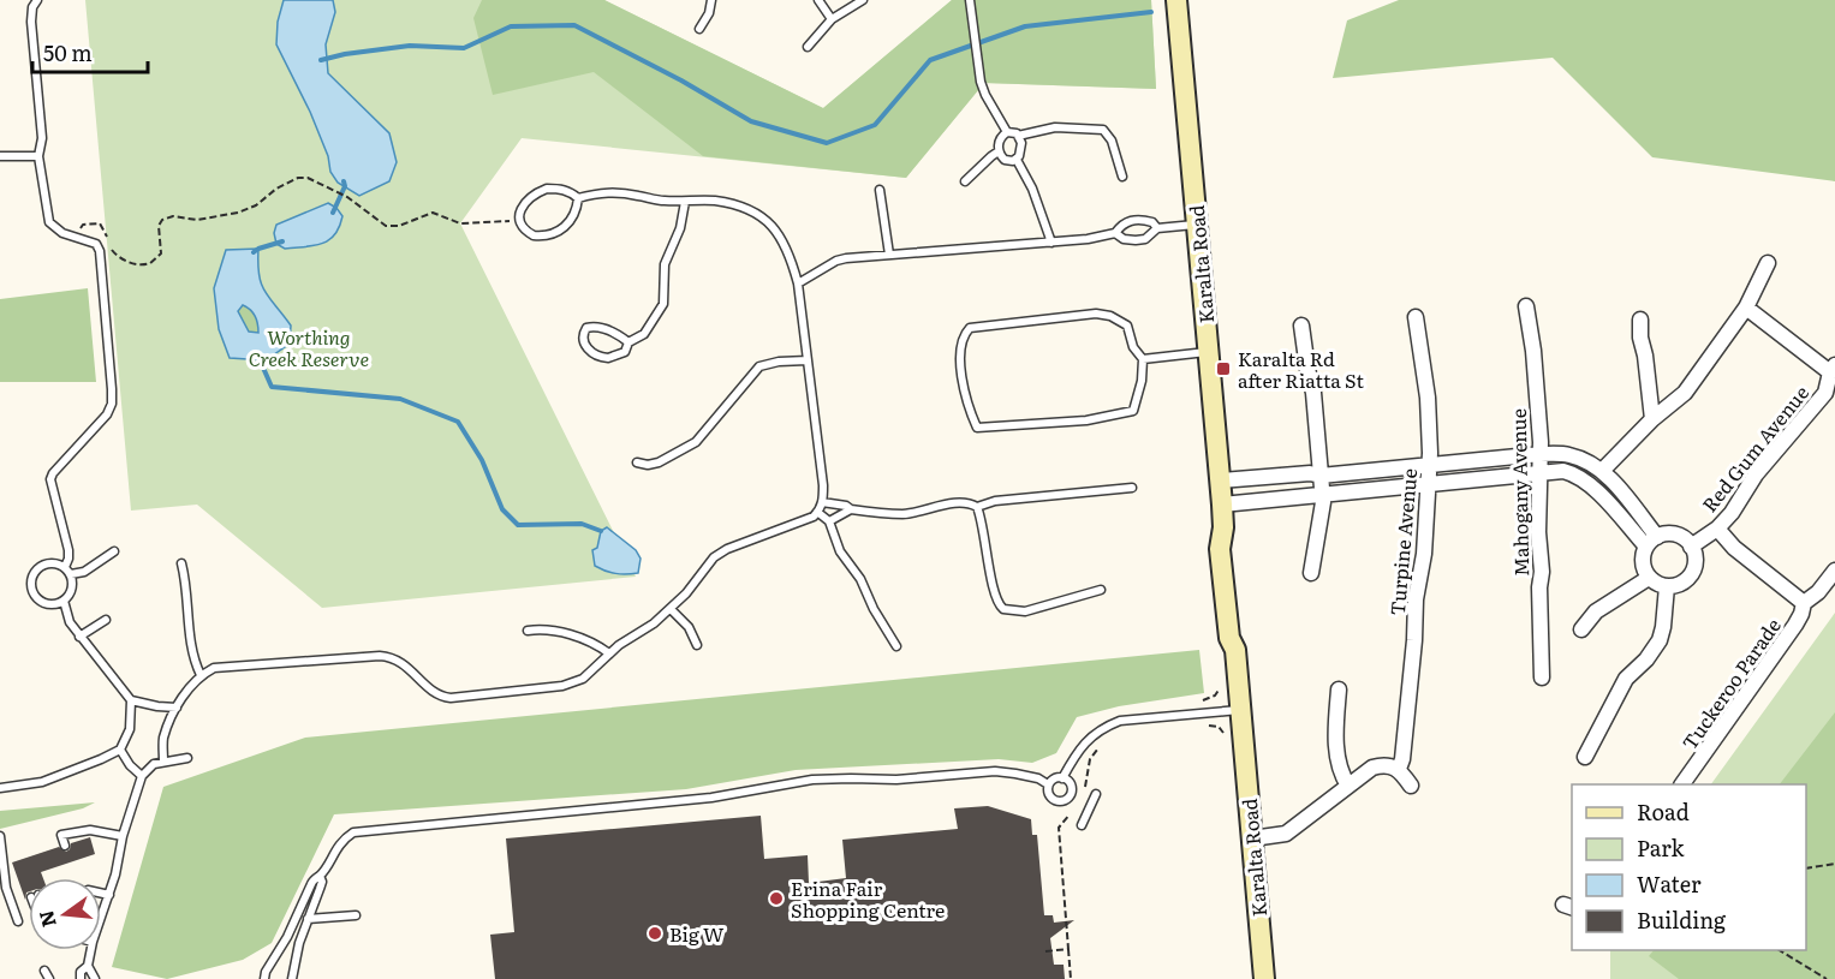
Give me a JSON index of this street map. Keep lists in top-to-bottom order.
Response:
{
  "streets": {
    "street": [
      "Karalta Road",
      "Red Gum Avenue",
      "Mahogany Avenue",
      "Turpine Avenue",
      "Tuckeroo Parade"
    ]
  },
  "parks": ["Worthing Creek Reserve"],
  "places": {
    "transit": ["Karalta Rd after Riatta St"],
    "other": ["Erina Fair Shopping Centre", "Big W"]
  },
  "legend": [
    "Road",
    "Park",
    "Water",
    "Building"
  ],
  "scale_bar": "50 m",
  "north": "left"
}
